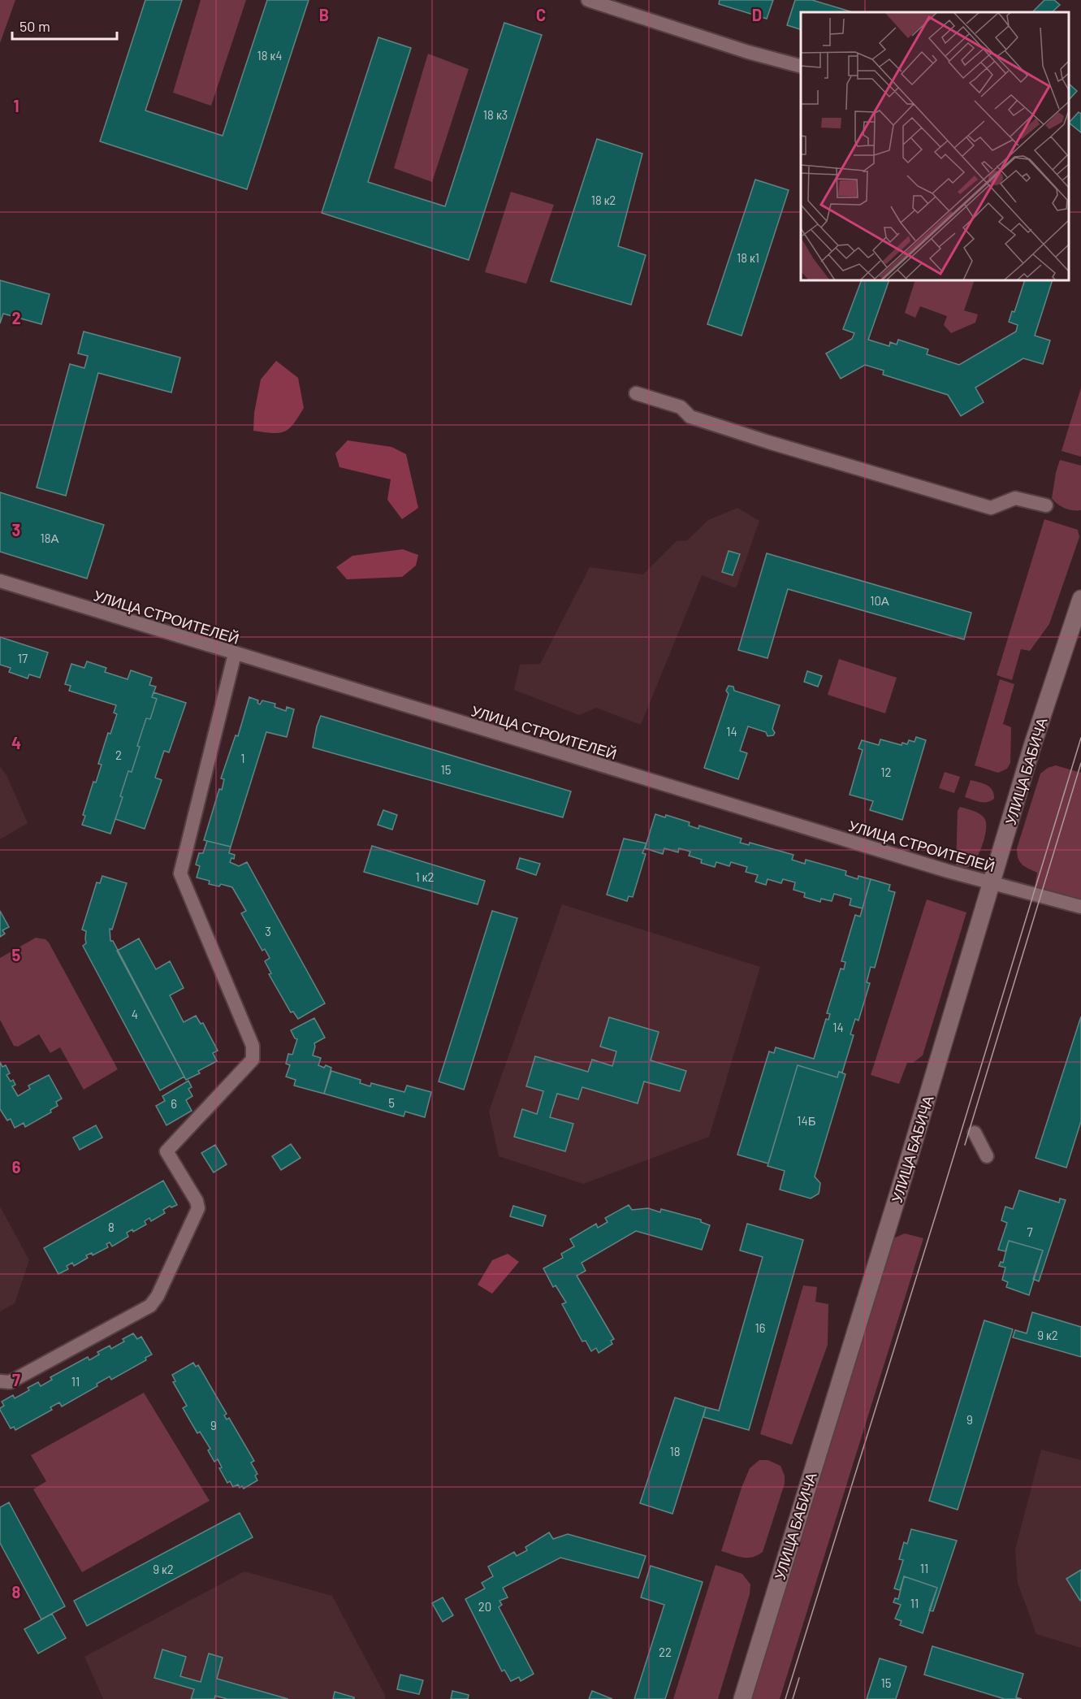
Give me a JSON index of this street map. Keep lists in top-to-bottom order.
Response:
{
  "streets": {
    "street": ["УЛИЦА СТРОИТЕЛЕЙ", "УЛИЦА БАБИЧА"]
  },
  "crossings": [
    ["УЛИЦА СТРОИТЕЛЕЙ", "УЛИЦА БАБИЧА"]
  ],
  "house_numbers": [
    "18 к4",
    "18 к3",
    "18 к2",
    "18 к1",
    "18А",
    "10А",
    "17",
    "14",
    "2",
    "1",
    "15",
    "12",
    "1 к2",
    "3",
    "4",
    "14",
    "5",
    "6",
    "14Б",
    "8",
    "7",
    "16",
    "9 к2",
    "11",
    "9",
    "9",
    "18",
    "11",
    "9 к2",
    "11",
    "20",
    "22",
    "15"
  ],
  "scale_bar": "50 m",
  "grid": {
    "columns": ["B", "C", "D"],
    "rows": [
      "1",
      "2",
      "3",
      "4",
      "5",
      "6",
      "7",
      "8"
    ]
  }
}
